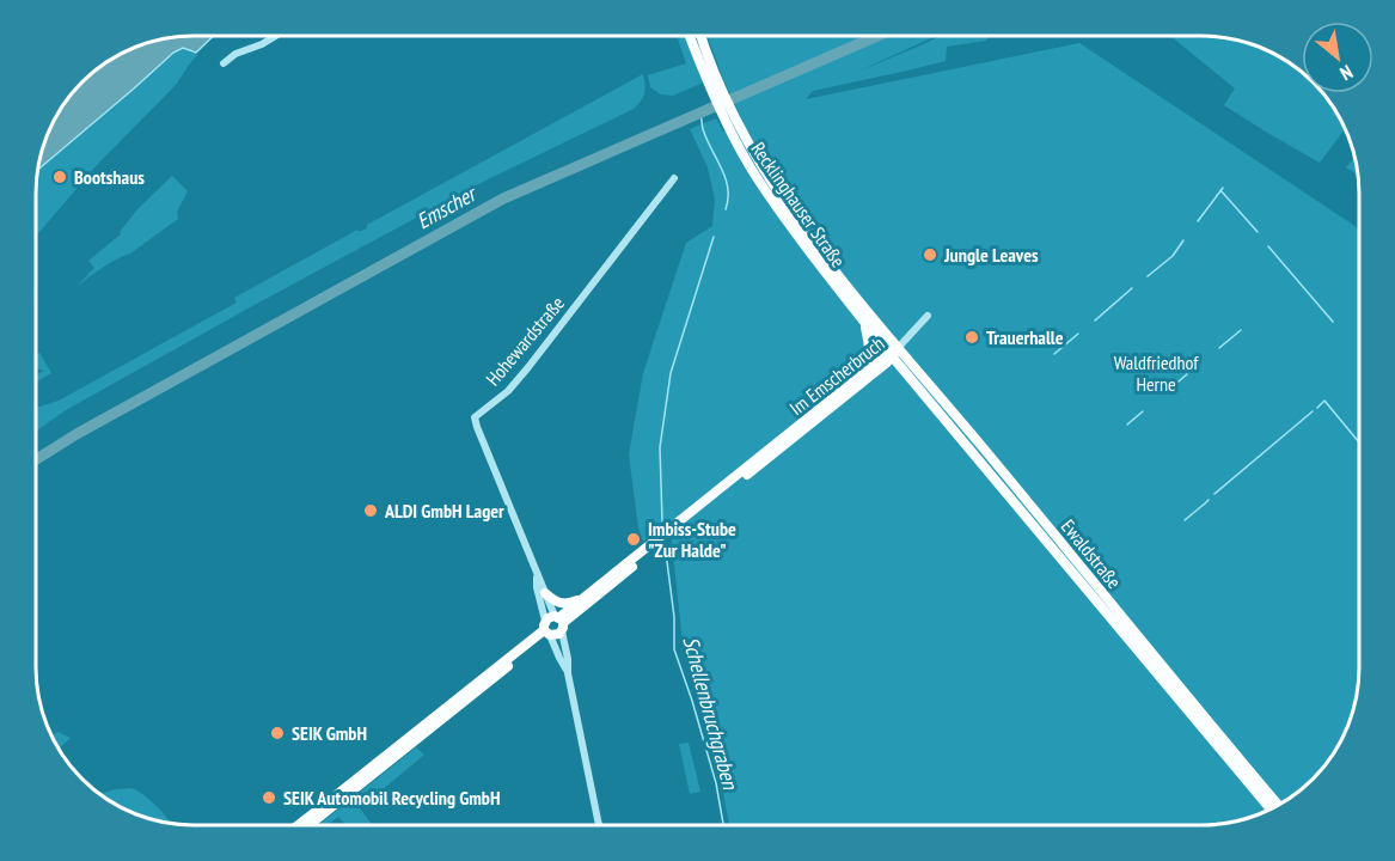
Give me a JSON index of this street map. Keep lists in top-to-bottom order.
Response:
{
  "streets": {
    "main road": ["Recklinghauser Straße", "Im Emscherbruch", "Ewaldstraße"],
    "street": ["Hohewardstraße"]
  },
  "crossings": [
    ["Recklinghauser Straße", "Im Emscherbruch"],
    ["Recklinghauser Straße", "Ewaldstraße"],
    ["Hohewardstraße", "Im Emscherbruch"],
    ["Im Emscherbruch", "Ewaldstraße"]
  ],
  "water": ["Emscher", "Schellenbruchgraben"],
  "parks": ["Waldfriedhof Herne"],
  "places": [
    "Bootshaus",
    "Jungle Leaves",
    "Trauerhalle",
    "ALDI GmbH Lager",
    "Imbiss-Stube \"Zur Halde\"",
    "SEIK GmbH",
    "SEIK Automobil Recycling GmbH"
  ],
  "north": "bottom right"
}
